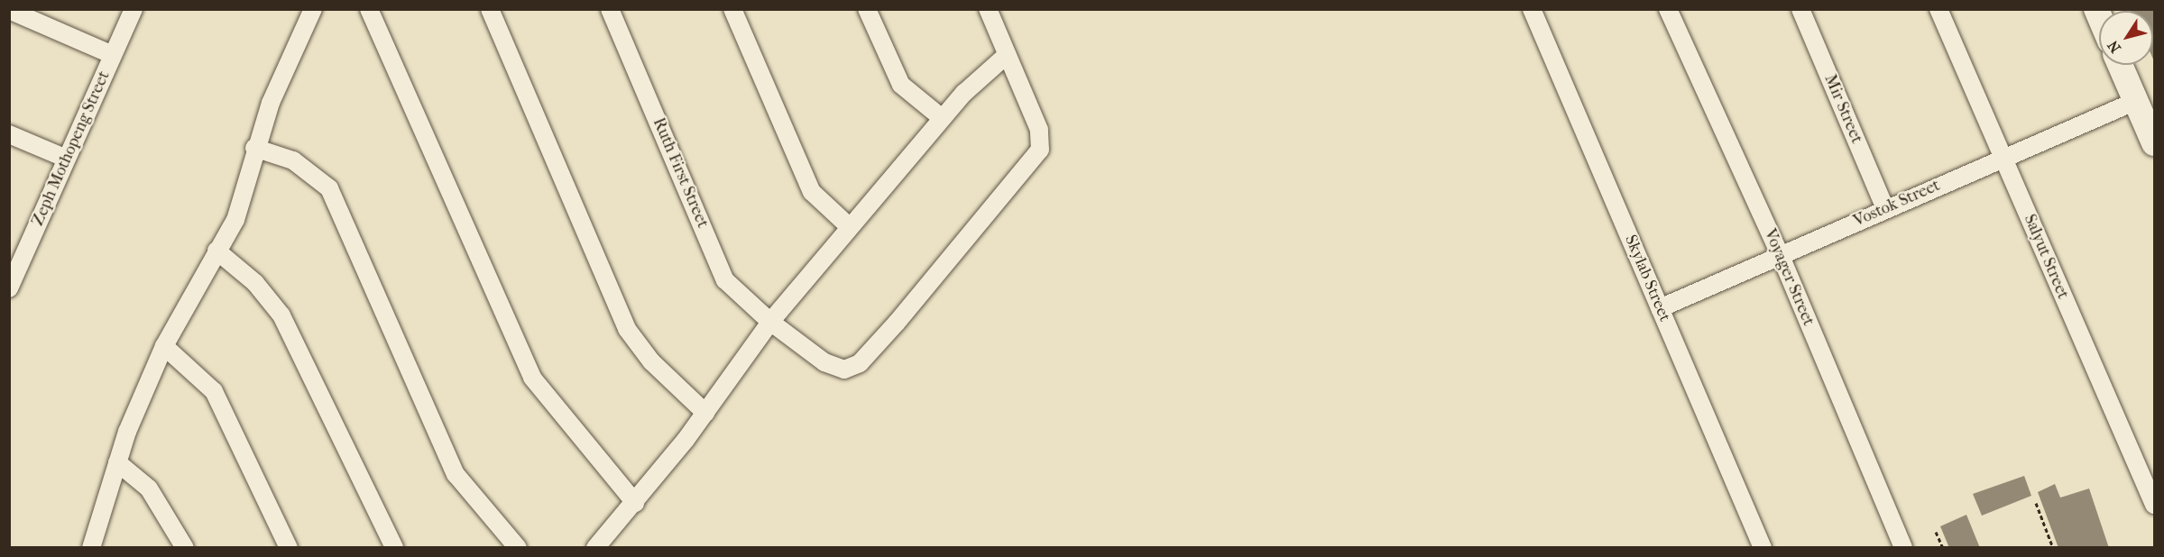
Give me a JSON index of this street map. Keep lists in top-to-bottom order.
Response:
{
  "streets": {
    "street": [
      "Mir Street",
      "Zeph Mothopeng Street",
      "Ruth First Street",
      "Vostok Street",
      "Salyut Street",
      "Voyager Street",
      "Skylab Street"
    ]
  },
  "crossings": [
    ["Mir Street", "Vostok Street"],
    ["Vostok Street", "Salyut Street"],
    ["Vostok Street", "Voyager Street"],
    ["Vostok Street", "Skylab Street"]
  ],
  "north": "bottom left"
}
